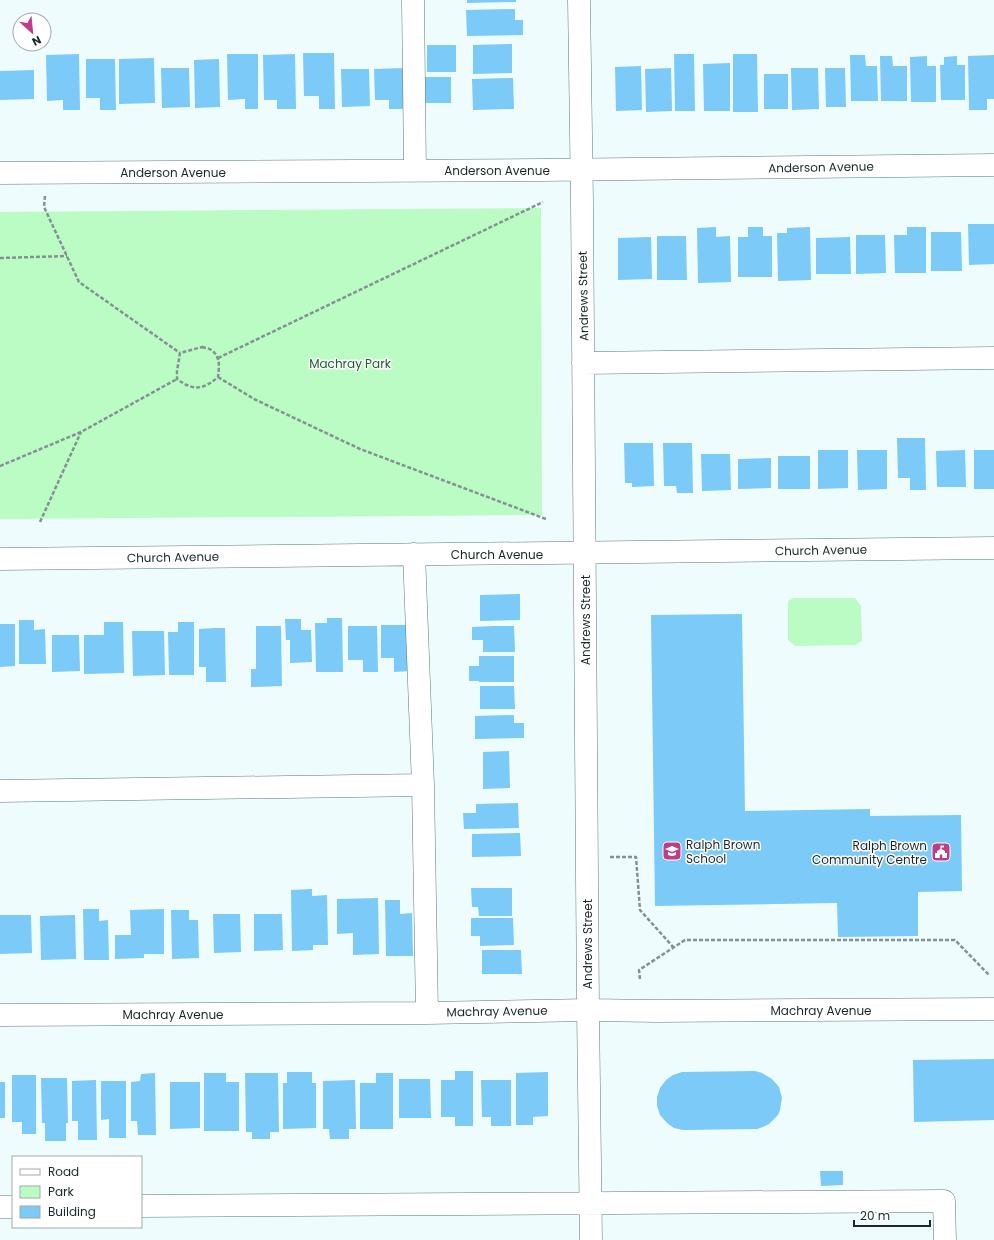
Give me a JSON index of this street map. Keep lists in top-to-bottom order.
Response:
{
  "streets": {
    "street": [
      "Anderson Avenue",
      "Andrews Street",
      "Church Avenue",
      "Machray Avenue"
    ]
  },
  "crossings": [
    ["Anderson Avenue", "Andrews Street"],
    ["Andrews Street", "Church Avenue"],
    ["Andrews Street", "Machray Avenue"]
  ],
  "parks": ["Machray Park"],
  "places": {
    "school or university": ["Ralph Brown School"],
    "public building": ["Ralph Brown Community Centre"]
  },
  "legend": ["Road", "Park", "Building"],
  "scale_bar": "20 m",
  "north": "bottom right"
}
